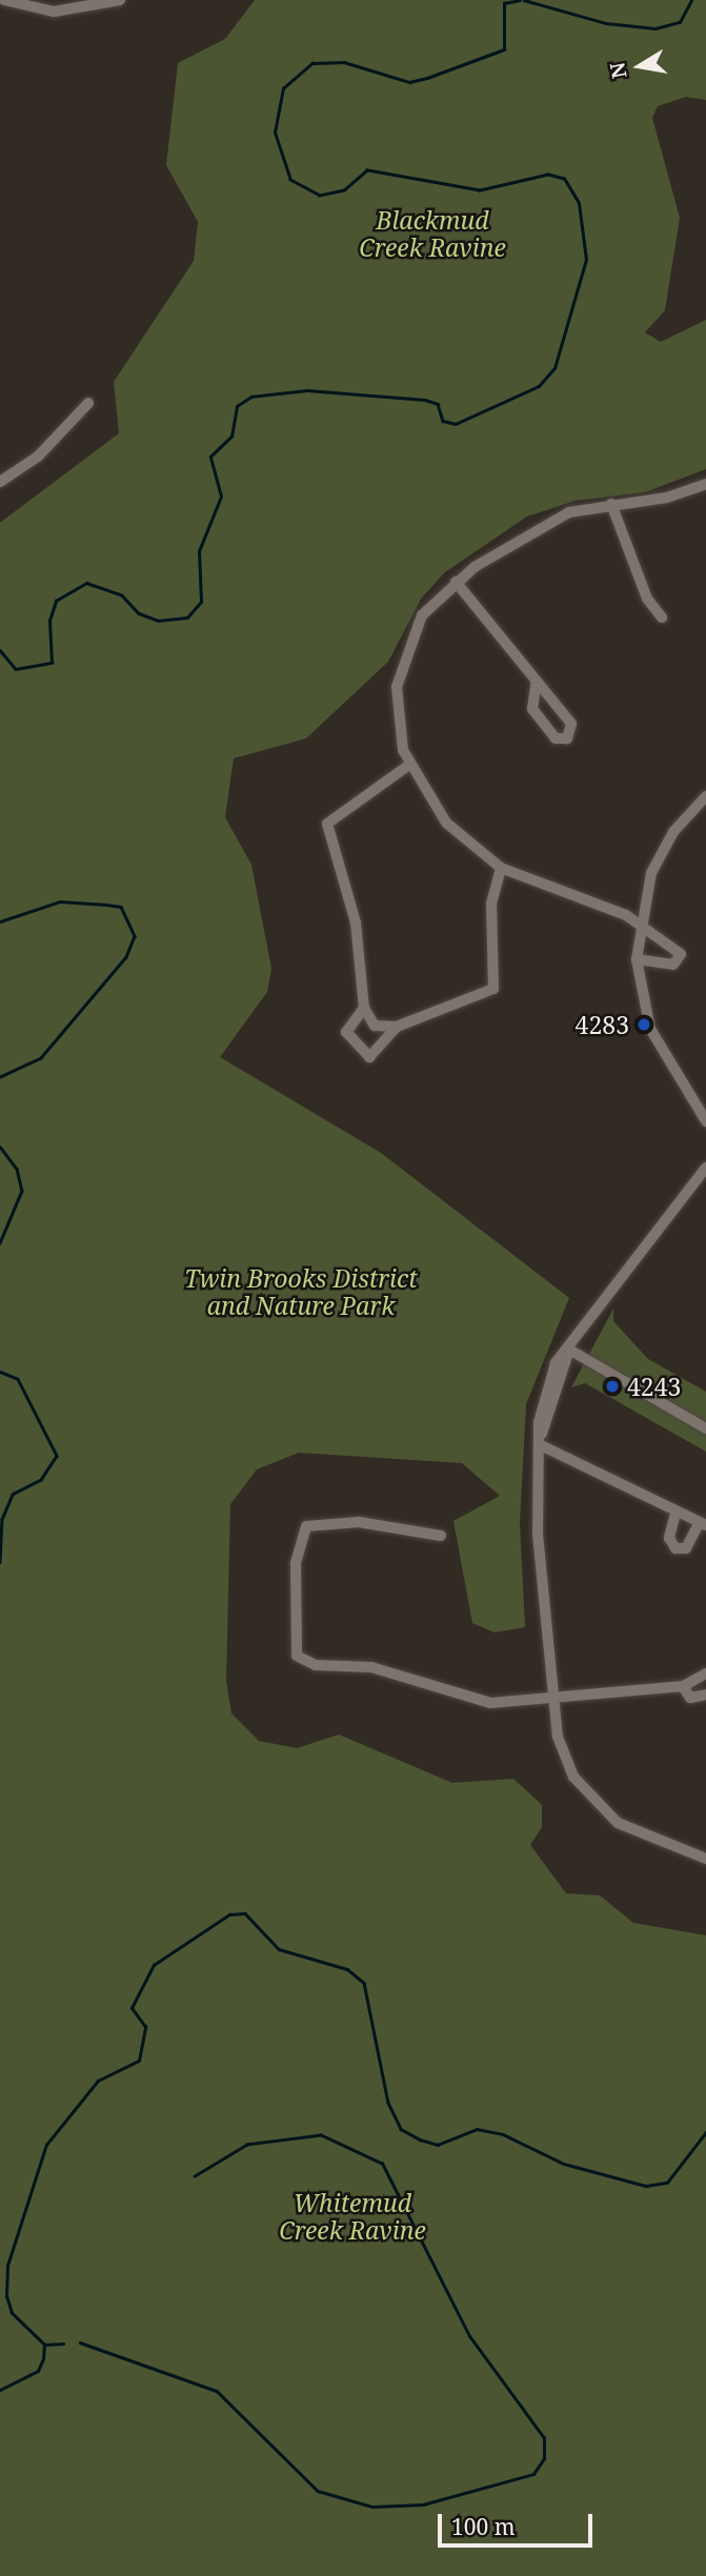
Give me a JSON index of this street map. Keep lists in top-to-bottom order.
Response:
{
  "parks": ["Blackmud Creek Ravine", "Twin Brooks District and Nature Park", "Whitemud Creek Ravine"],
  "places": ["4283", "4243"],
  "scale_bar": "100 m",
  "north": "left"
}
